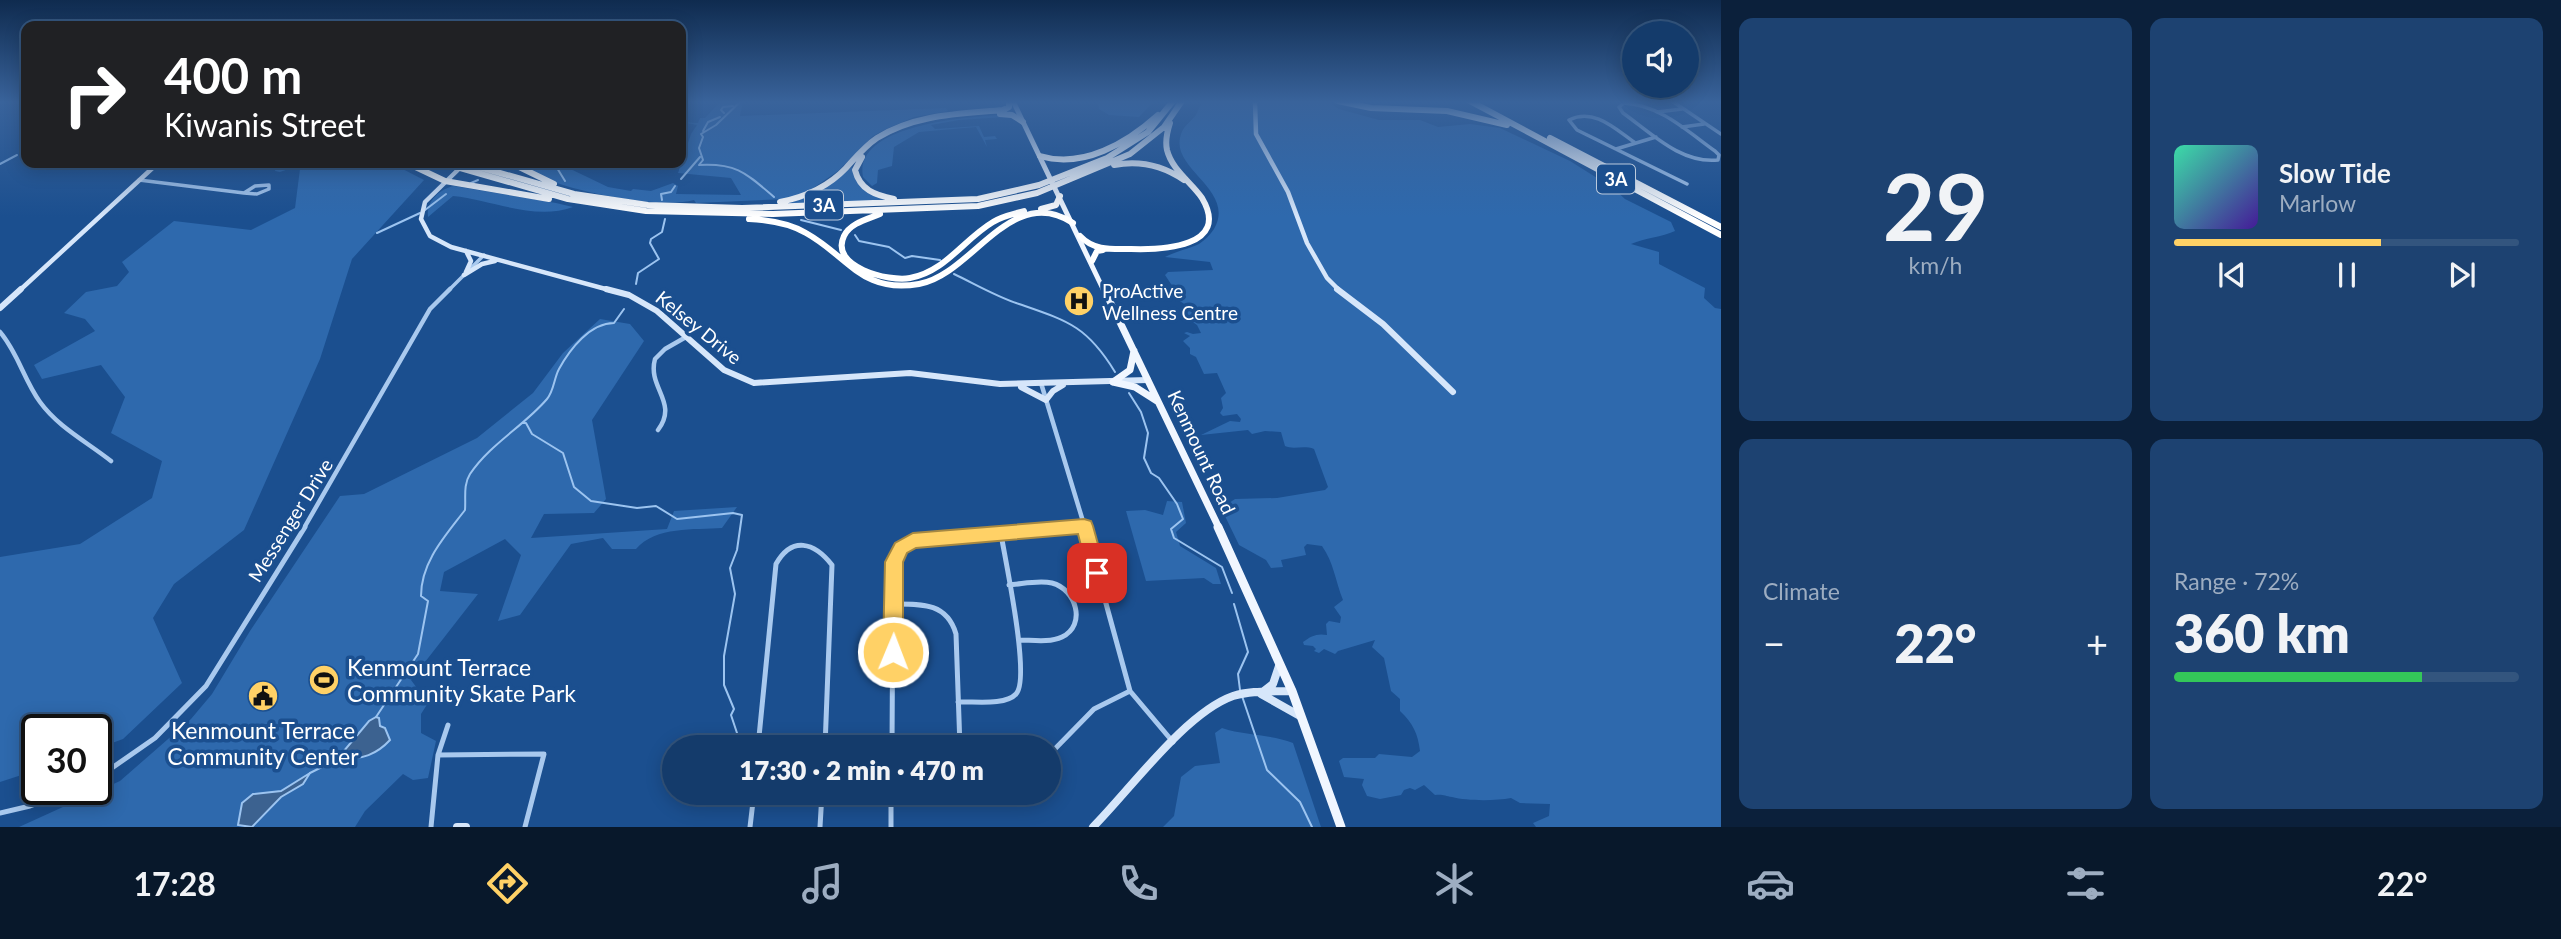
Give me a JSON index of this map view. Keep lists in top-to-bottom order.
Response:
{
  "streets": {
    "highway": ["3A"],
    "main road": ["Kelsey Drive", "Kenmount Road"],
    "street": ["Messenger Drive"]
  },
  "crossings": [
    ["Kelsey Drive", "Kenmount Road"],
    ["Kelsey Drive", "Messenger Drive"]
  ],
  "places": {
    "hospital": ["ProActive Wellness Centre"],
    "sports": ["Kenmount Terrace Community Skate Park"],
    "public building": ["Kenmount Terrace Community Center"]
  },
  "page": {
    "tile": [
      ["29", "km/h"],
      "Climate",
      ["Range · 72%", "360 km"]
    ],
    "turn": ["400 m", "Kiwanis Street"],
    "song": ["Slow Tide", "Marlow"],
    "heat": ["−", "22°", "+"],
    "limit": "30",
    "trip": "17:30 · 2 min · 470 m",
    "tabs": ["17:28", "22°"]
  }
}
